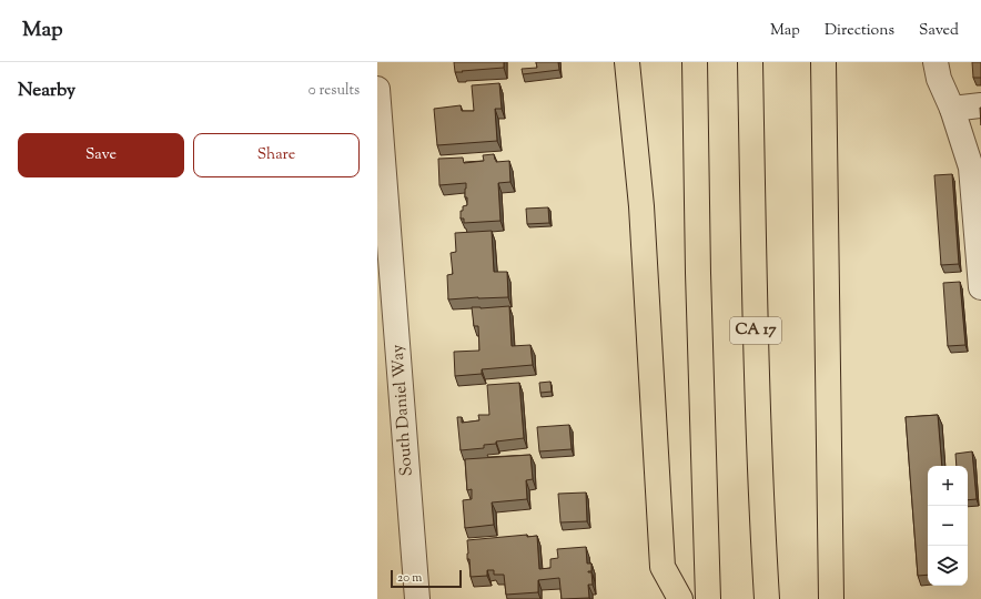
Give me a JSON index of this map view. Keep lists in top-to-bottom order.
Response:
{
  "streets": {
    "highway": ["CA 17"],
    "street": ["South Daniel Way"]
  },
  "scale_bar": "20 m",
  "page": {
    "header": "Map",
    "nav": ["Map", "Directions", "Saved"],
    "heading": ["Nearby", "0 results"],
    "buttons": ["Save", "Share"],
    "map_buttons": ["+", "−"],
    "scale": "20 m"
  }
}
